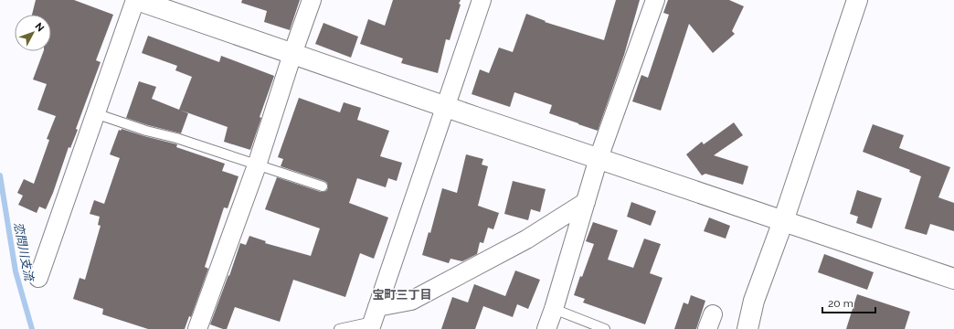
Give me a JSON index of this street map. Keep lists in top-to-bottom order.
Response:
{
  "districts": ["宝町三丁目"],
  "water": ["恋問川支流"],
  "scale_bar": "20 m",
  "north": "top right"
}
